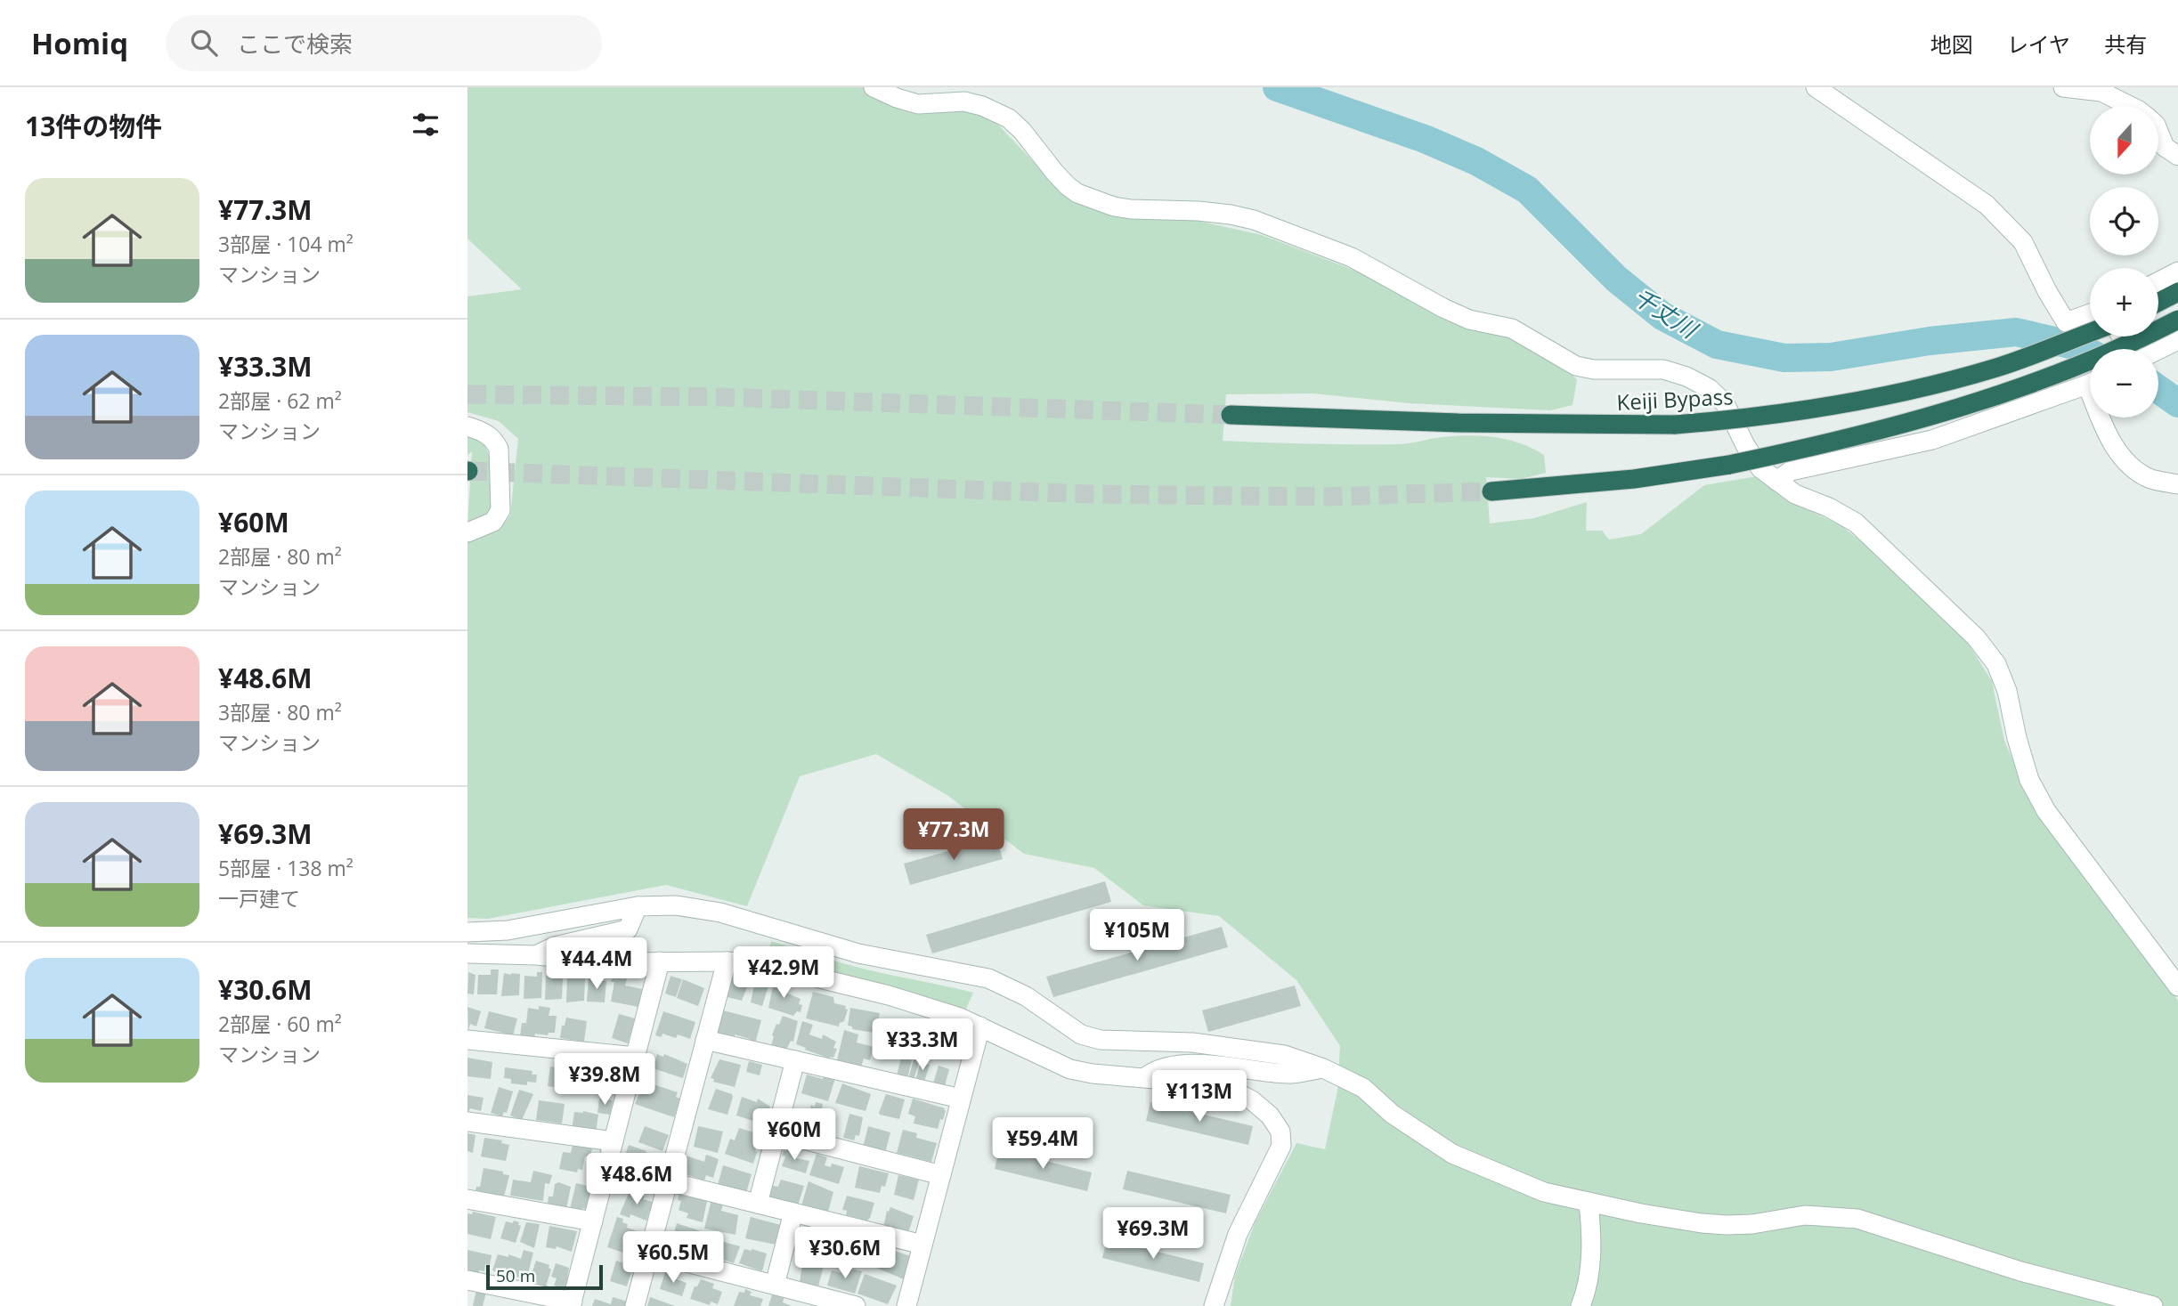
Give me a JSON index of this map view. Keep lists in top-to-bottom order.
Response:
{
  "streets": {
    "highway": ["Keiji Bypass"]
  },
  "water": ["千丈川"],
  "scale_bar": "50 m",
  "north": "bottom",
  "page": {
    "header": "Homiq",
    "search": "ここで検索",
    "nav": ["地図", "レイヤ", "共有"],
    "heading": "13件の物件",
    "map_buttons": ["+", "−"],
    "list": [
      {
        "name": "¥77.3M",
        "note": "3部屋 · 104 m² · マンション"
      },
      {
        "name": "¥33.3M",
        "note": "2部屋 · 62 m² · マンション"
      },
      {
        "name": "¥60M",
        "note": "2部屋 · 80 m² · マンション"
      },
      {
        "name": "¥48.6M",
        "note": "3部屋 · 80 m² · マンション"
      },
      {
        "name": "¥69.3M",
        "note": "5部屋 · 138 m² · 一戸建て"
      },
      {
        "name": "¥30.6M",
        "note": "2部屋 · 60 m² · マンション"
      }
    ],
    "price": [
      "¥77.3M",
      "¥105M",
      "¥44.4M",
      "¥42.9M",
      "¥33.3M",
      "¥39.8M",
      "¥113M",
      "¥60M",
      "¥59.4M",
      "¥48.6M",
      "¥69.3M",
      "¥30.6M",
      "¥60.5M"
    ],
    "scale": "50 m"
  }
}
